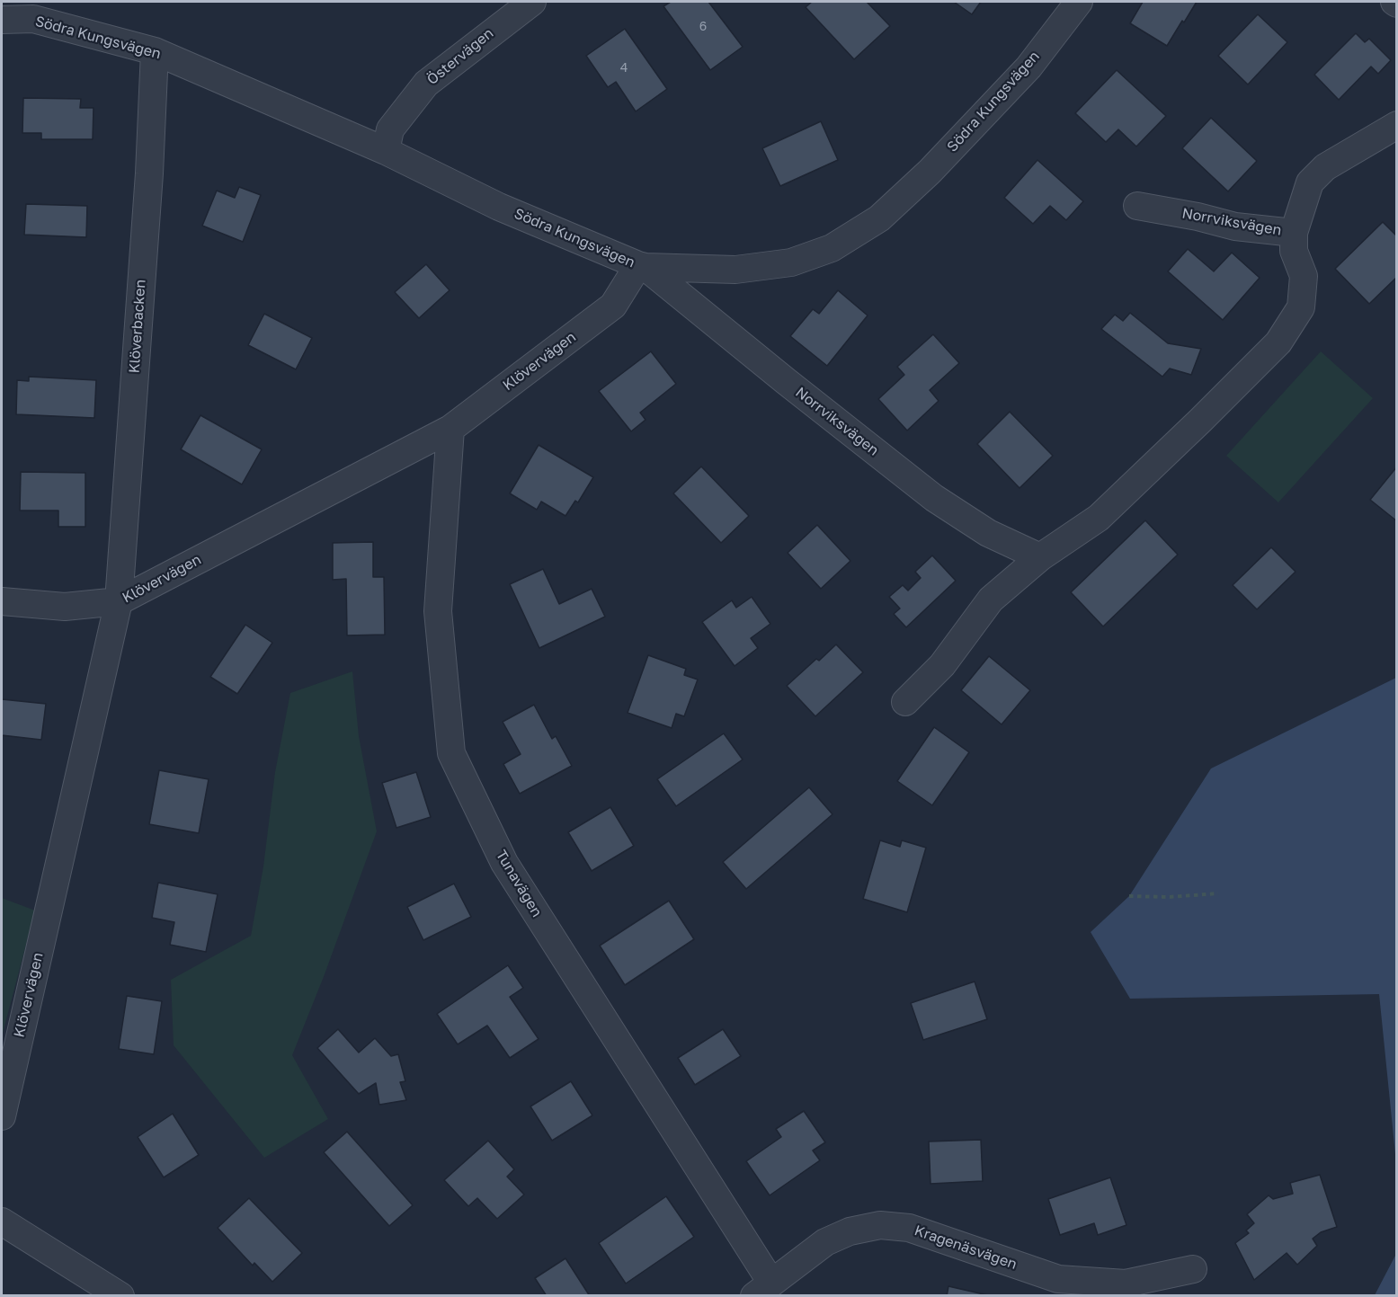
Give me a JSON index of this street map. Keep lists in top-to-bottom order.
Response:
{
  "streets": {
    "street": [
      "Södra Kungsvägen",
      "Östervägen",
      "Norrviksvägen",
      "Klöverbacken",
      "Klövervägen",
      "Tunavägen",
      "Kragenäsvägen"
    ]
  },
  "crossings": [
    ["Södra Kungsvägen", "Östervägen"],
    ["Södra Kungsvägen", "Norrviksvägen"],
    ["Södra Kungsvägen", "Klöverbacken"],
    ["Södra Kungsvägen", "Klövervägen"],
    ["Norrviksvägen", "Klövervägen"],
    ["Klöverbacken", "Klövervägen"],
    ["Klövervägen", "Tunavägen"],
    ["Tunavägen", "Kragenäsvägen"]
  ],
  "house_numbers": ["6", "4"]
}
